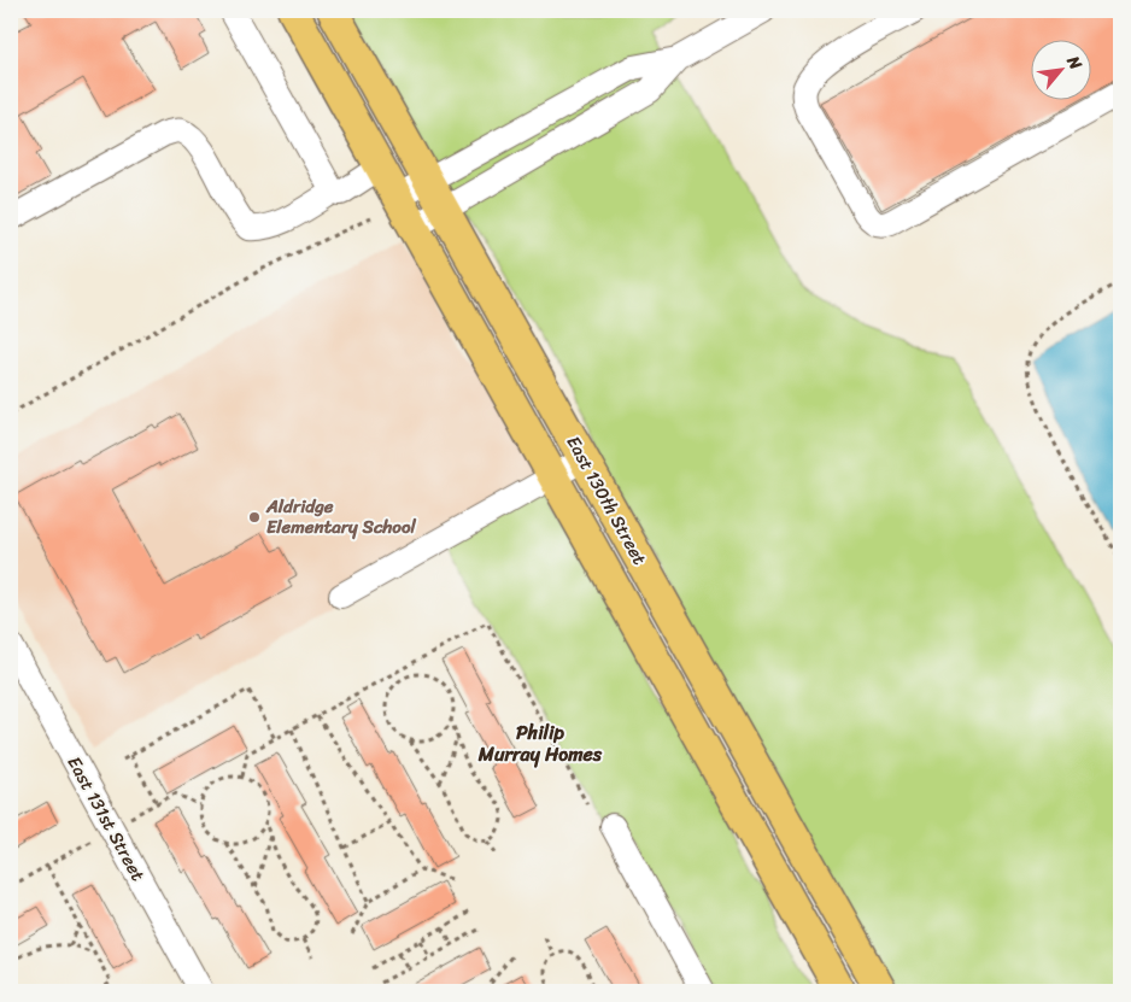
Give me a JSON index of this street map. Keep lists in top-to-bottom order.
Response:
{
  "streets": {
    "main road": ["East 130th Street"],
    "street": ["East 131st Street"]
  },
  "districts": ["Philip Murray Homes"],
  "places": ["Aldridge Elementary School"],
  "north": "top right"
}
